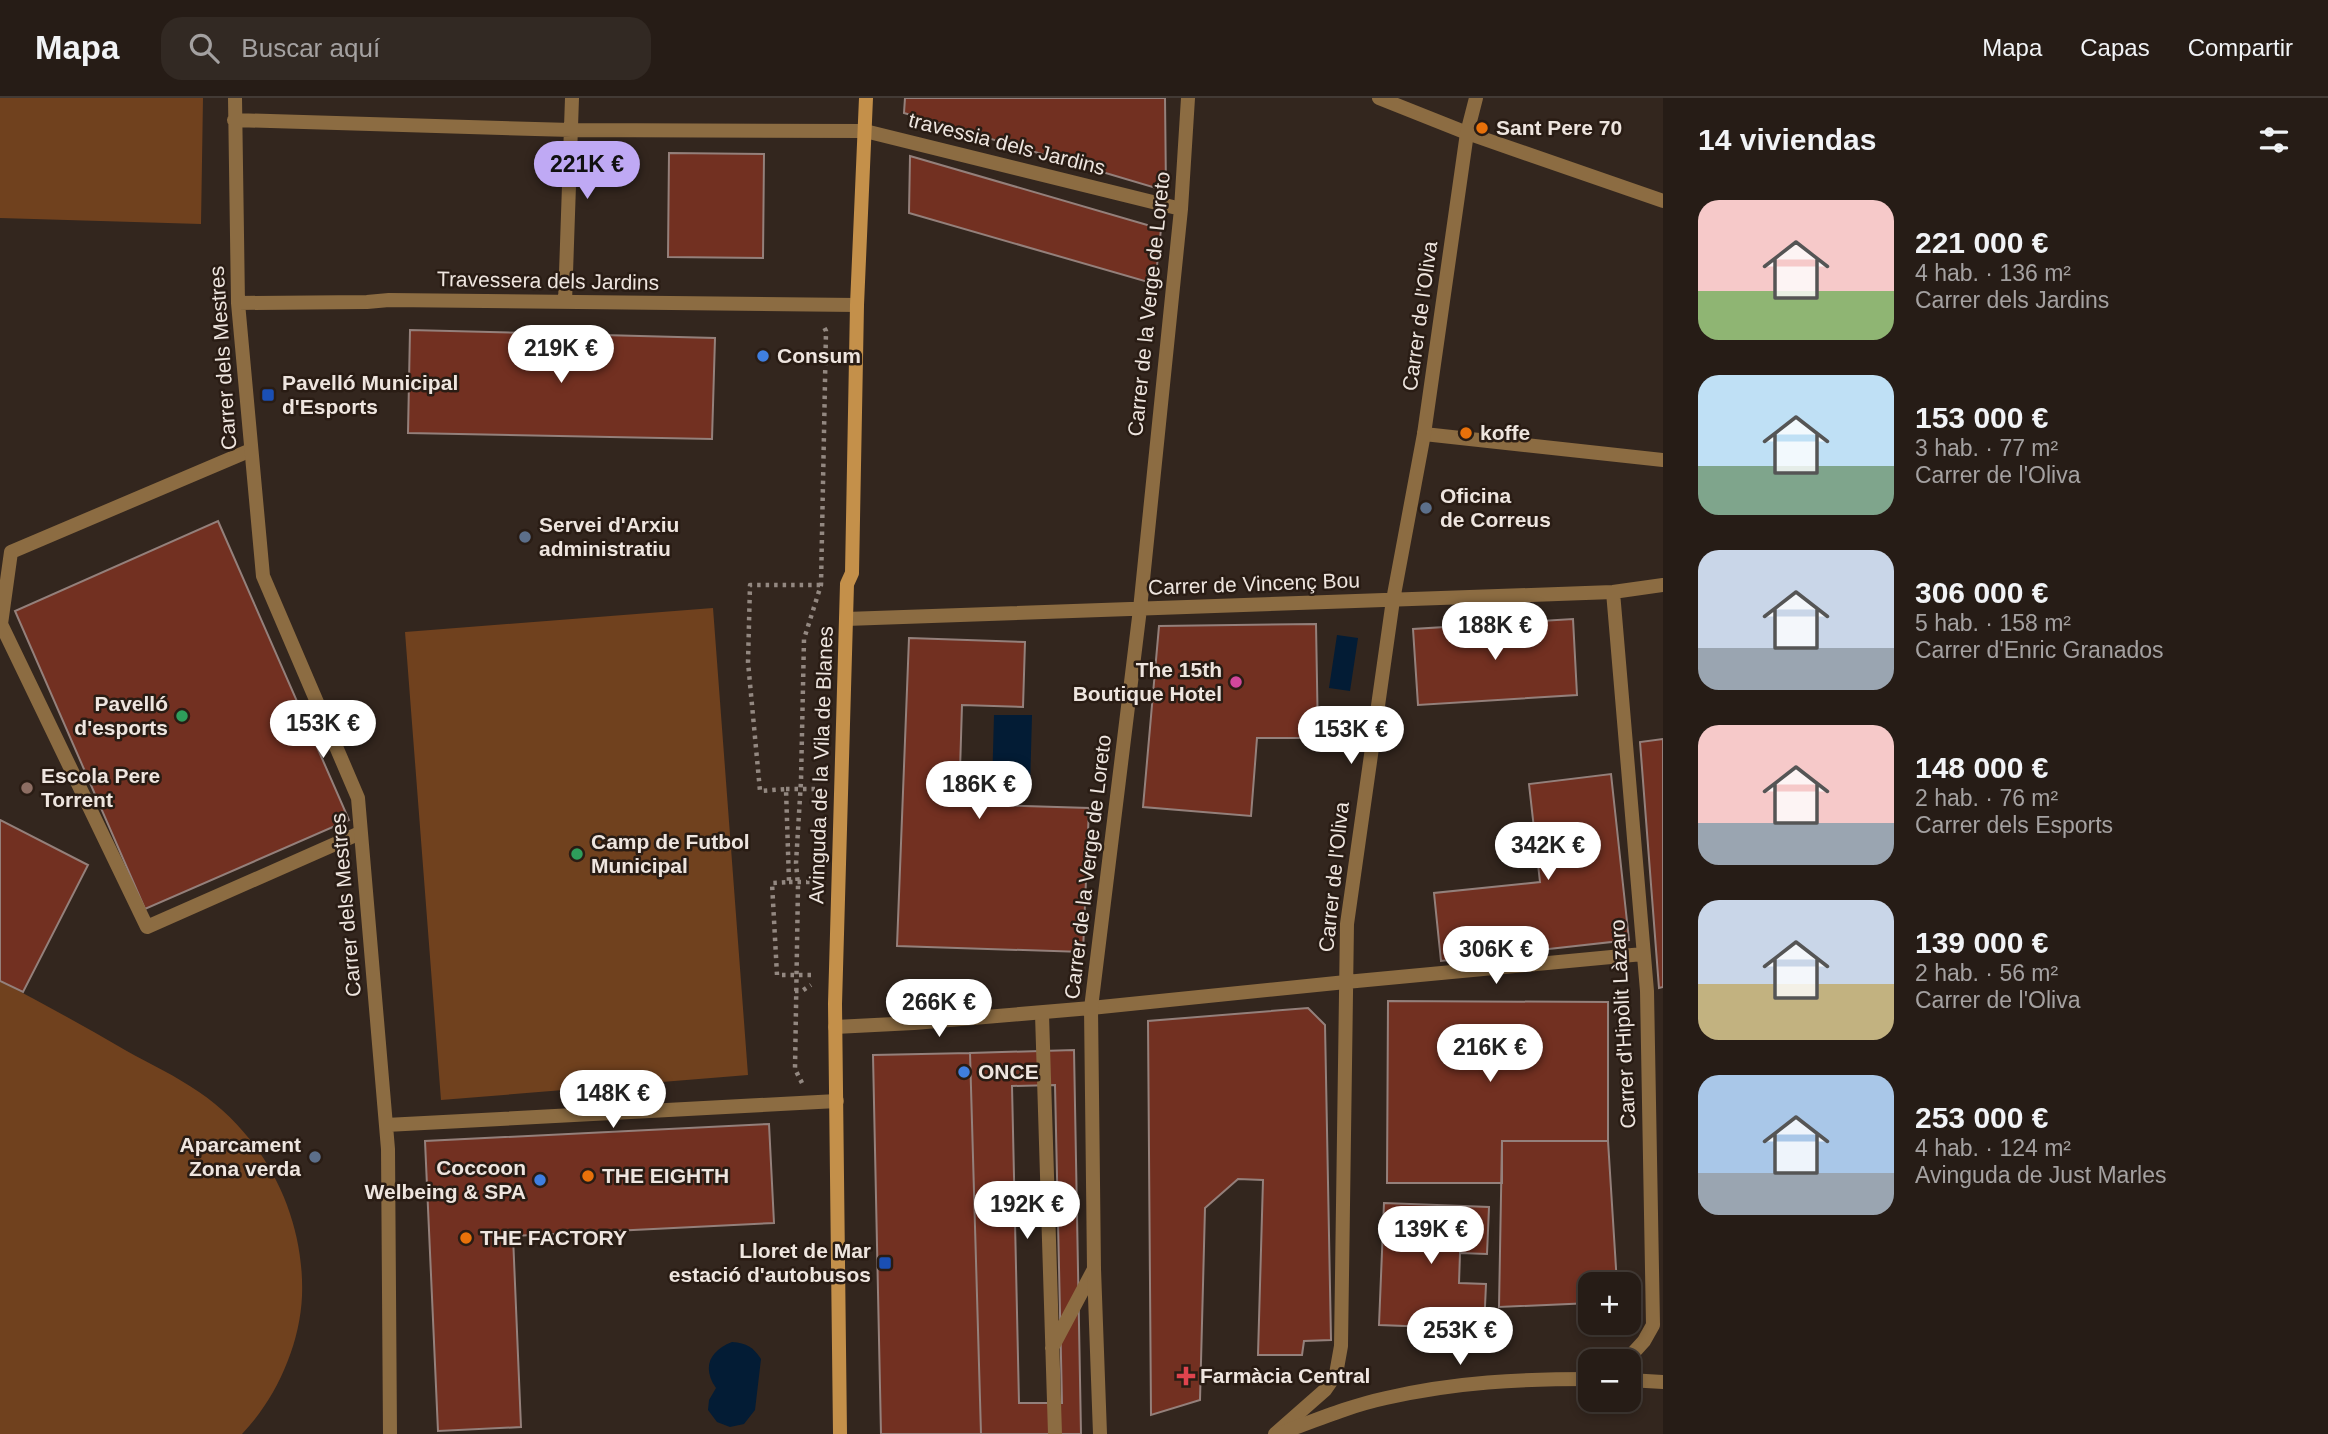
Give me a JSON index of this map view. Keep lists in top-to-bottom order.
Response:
{
  "streets": {
    "main road": ["Avinguda de la Vila de Blanes"],
    "street": [
      "travessia dels Jardins",
      "Travessera dels Jardins",
      "Carrer de la Verge de Loreto",
      "Carrer de l'Oliva",
      "Carrer dels Mestres",
      "Carrer de Vincenç Bou",
      "Carrer d'Hipòlit Làzaro"
    ]
  },
  "crossings": [
    ["travessia dels Jardins", "Carrer de la Verge de Loreto"],
    ["travessia dels Jardins", "Carrer dels Mestres"],
    ["travessia dels Jardins", "Avinguda de la Vila de Blanes"],
    ["Travessera dels Jardins", "Carrer dels Mestres"],
    ["Travessera dels Jardins", "Avinguda de la Vila de Blanes"],
    ["Carrer de la Verge de Loreto", "Carrer de Vincenç Bou"],
    ["Carrer de l'Oliva", "Carrer de Vincenç Bou"],
    ["Carrer de Vincenç Bou", "Avinguda de la Vila de Blanes"],
    ["Carrer de Vincenç Bou", "Carrer d'Hipòlit Làzaro"]
  ],
  "places": {
    "other": [
      "Sant Pere 70",
      "Consum",
      "koffe",
      "Oficina de Correus",
      "Servei d'Arxiu administratiu",
      "The 15th Boutique Hotel",
      "Pavelló d'esports",
      "Escola Pere Torrent",
      "Camp de Futbol Municipal",
      "ONCE",
      "Aparcament Zona verda",
      "THE EIGHTH",
      "Coccoon Welbeing & SPA",
      "THE FACTORY"
    ],
    "transit": ["Pavelló Municipal d'Esports", "Lloret de Mar estació d'autobusos"],
    "health": ["Farmàcia Central"]
  },
  "page": {
    "header": "Mapa",
    "search": "Buscar aquí",
    "nav": ["Mapa", "Capas", "Compartir"],
    "heading": "14 viviendas",
    "price": [
      "221K €",
      "219K €",
      "188K €",
      "153K €",
      "153K €",
      "186K €",
      "342K €",
      "306K €",
      "266K €",
      "216K €",
      "148K €",
      "192K €",
      "139K €",
      "253K €"
    ],
    "list": [
      {
        "name": "221 000 €",
        "note": "4 hab. · 136 m² · Carrer dels Jardins"
      },
      {
        "name": "153 000 €",
        "note": "3 hab. · 77 m² · Carrer de l'Oliva"
      },
      {
        "name": "306 000 €",
        "note": "5 hab. · 158 m² · Carrer d'Enric Granados"
      },
      {
        "name": "148 000 €",
        "note": "2 hab. · 76 m² · Carrer dels Esports"
      },
      {
        "name": "139 000 €",
        "note": "2 hab. · 56 m² · Carrer de l'Oliva"
      },
      {
        "name": "253 000 €",
        "note": "4 hab. · 124 m² · Avinguda de Just Marles"
      }
    ],
    "map_buttons": ["+", "−"]
  }
}
